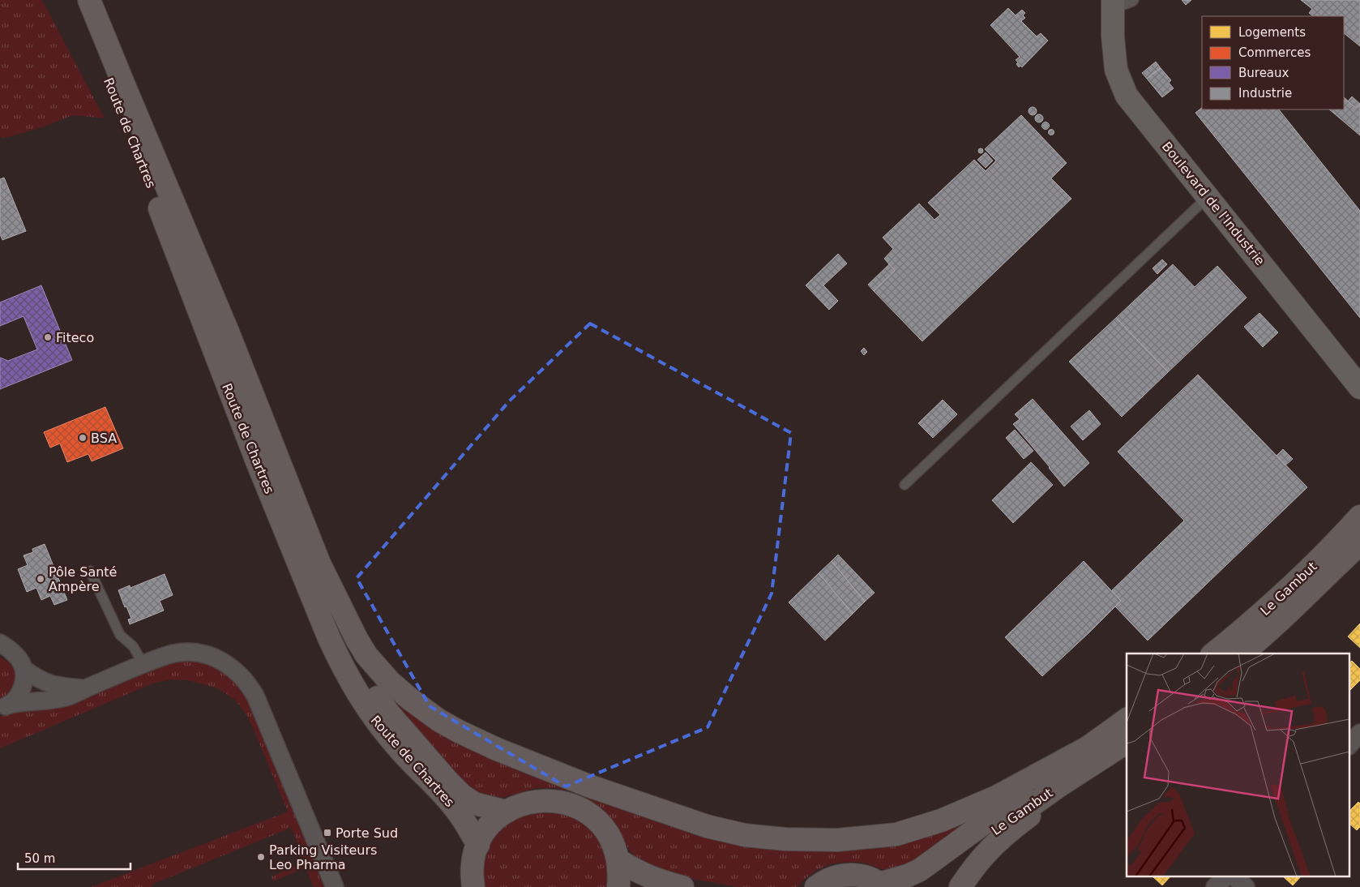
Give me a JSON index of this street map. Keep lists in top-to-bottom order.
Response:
{
  "streets": {
    "main road": ["Route de Chartres", "Le Gambut"],
    "street": ["Boulevard de l'Industrie"]
  },
  "places": {
    "other": [
      "Fiteco",
      "BSA",
      "Pôle Santé Ampère",
      "Parking Visiteurs Leo Pharma"
    ],
    "transit": ["Porte Sud"]
  },
  "legend": [
    "Logements",
    "Commerces",
    "Bureaux",
    "Industrie"
  ],
  "scale_bar": "50 m"
}
